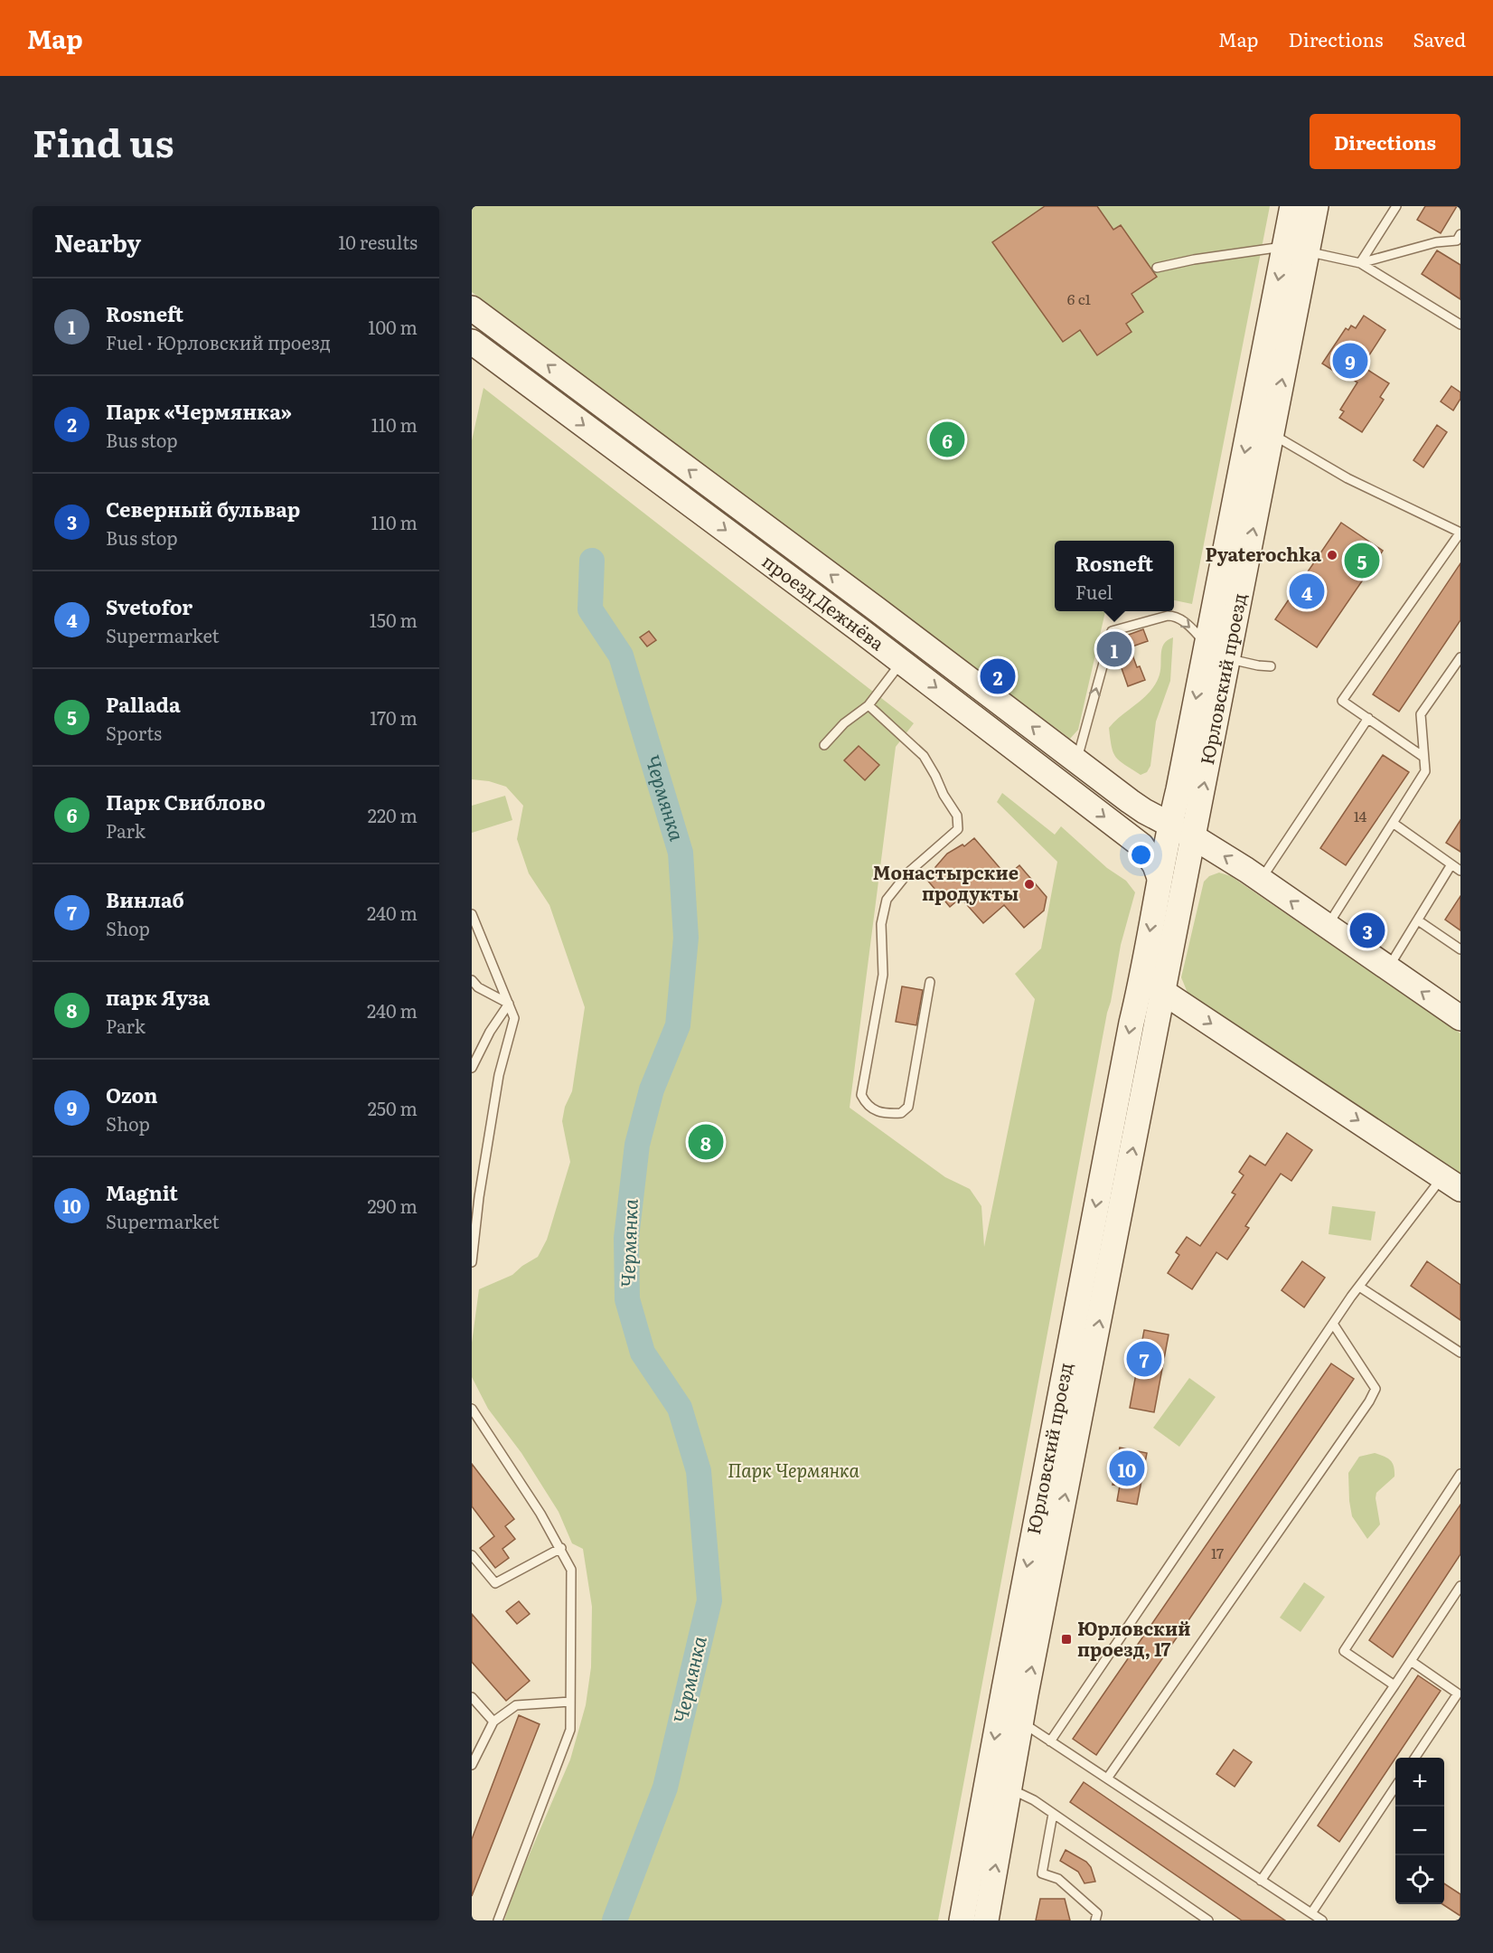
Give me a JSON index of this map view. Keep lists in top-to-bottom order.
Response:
{
  "streets": {
    "main road": ["проезд Дежнёва", "Юрловский проезд"]
  },
  "crossings": [
    ["проезд Дежнёва", "Юрловский проезд"]
  ],
  "water": ["Чермянка"],
  "parks": ["Парк Чермянка"],
  "places": {
    "other": ["Pyaterochka", "Монастырские продукты"],
    "transit": ["Юрловский проезд, 17"]
  },
  "house_numbers": ["6 с1", "14", "17"],
  "page": {
    "header": "Map",
    "nav": ["Map", "Directions", "Saved"],
    "title": "Find us",
    "buttons": "Directions",
    "heading": ["Nearby", "10 results"],
    "list": [
      {
        "mark": "1",
        "name": "Rosneft",
        "note": "Fuel · Юрловский проезд",
        "value": "100 m"
      },
      {
        "mark": "2",
        "name": "Парк «Чермянка»",
        "note": "Bus stop",
        "value": "110 m"
      },
      {
        "mark": "3",
        "name": "Северный бульвар",
        "note": "Bus stop",
        "value": "110 m"
      },
      {
        "mark": "4",
        "name": "Svetofor",
        "note": "Supermarket",
        "value": "150 m"
      },
      {
        "mark": "5",
        "name": "Pallada",
        "note": "Sports",
        "value": "170 m"
      },
      {
        "mark": "6",
        "name": "Парк Свиблово",
        "note": "Park",
        "value": "220 m"
      },
      {
        "mark": "7",
        "name": "Винлаб",
        "note": "Shop",
        "value": "240 m"
      },
      {
        "mark": "8",
        "name": "парк Яуза",
        "note": "Park",
        "value": "240 m"
      },
      {
        "mark": "9",
        "name": "Ozon",
        "note": "Shop",
        "value": "250 m"
      },
      {
        "mark": "10",
        "name": "Magnit",
        "note": "Supermarket",
        "value": "290 m"
      }
    ],
    "pins": [
      "9",
      "6",
      "5",
      "4",
      "1",
      "2",
      "3",
      "8",
      "7",
      "10"
    ],
    "popup": ["Rosneft", "Fuel"],
    "map_buttons": ["+", "−"]
  }
}
